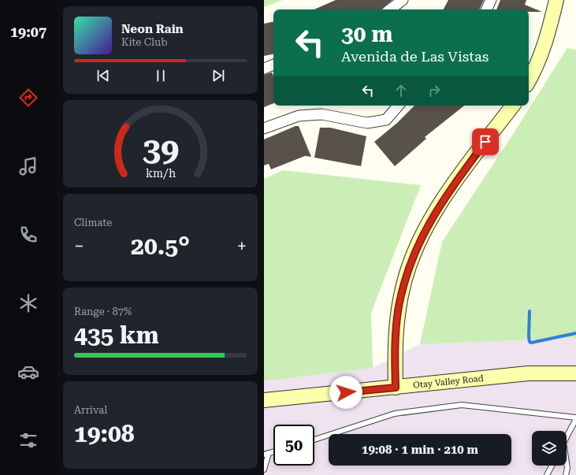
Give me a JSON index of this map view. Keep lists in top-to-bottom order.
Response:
{
  "streets": {
    "street": ["Otay Valley Road"]
  },
  "page": {
    "tabs": "19:07",
    "turn": ["30 m", "Avenida de Las Vistas"],
    "song": ["Neon Rain", "Kite Club"],
    "tile": [
      "Climate",
      ["Range · 87%", "435 km"],
      ["Arrival", "19:08"]
    ],
    "heat": ["−", "20.5°", "+"],
    "limit": "50",
    "trip": "19:08 · 1 min · 210 m",
    "gauge": ["39", "km/h"]
  }
}
